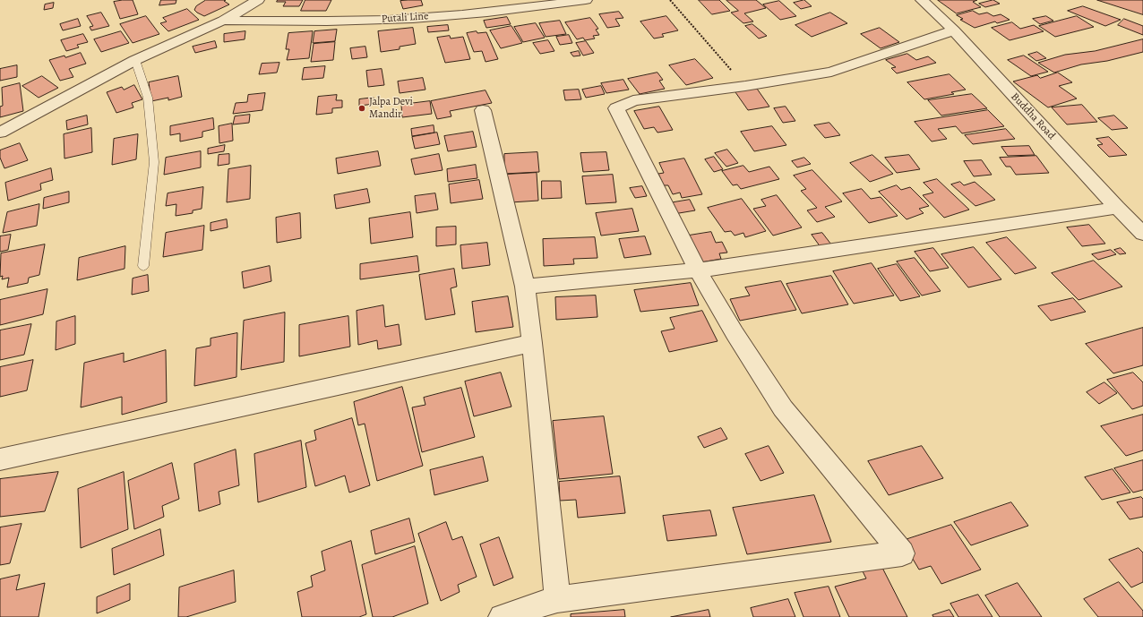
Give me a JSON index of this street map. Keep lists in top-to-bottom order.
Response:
{
  "streets": {
    "street": ["Putali Line", "Buddha Road"]
  },
  "places": ["Jalpa Devi Mandir"]
}
